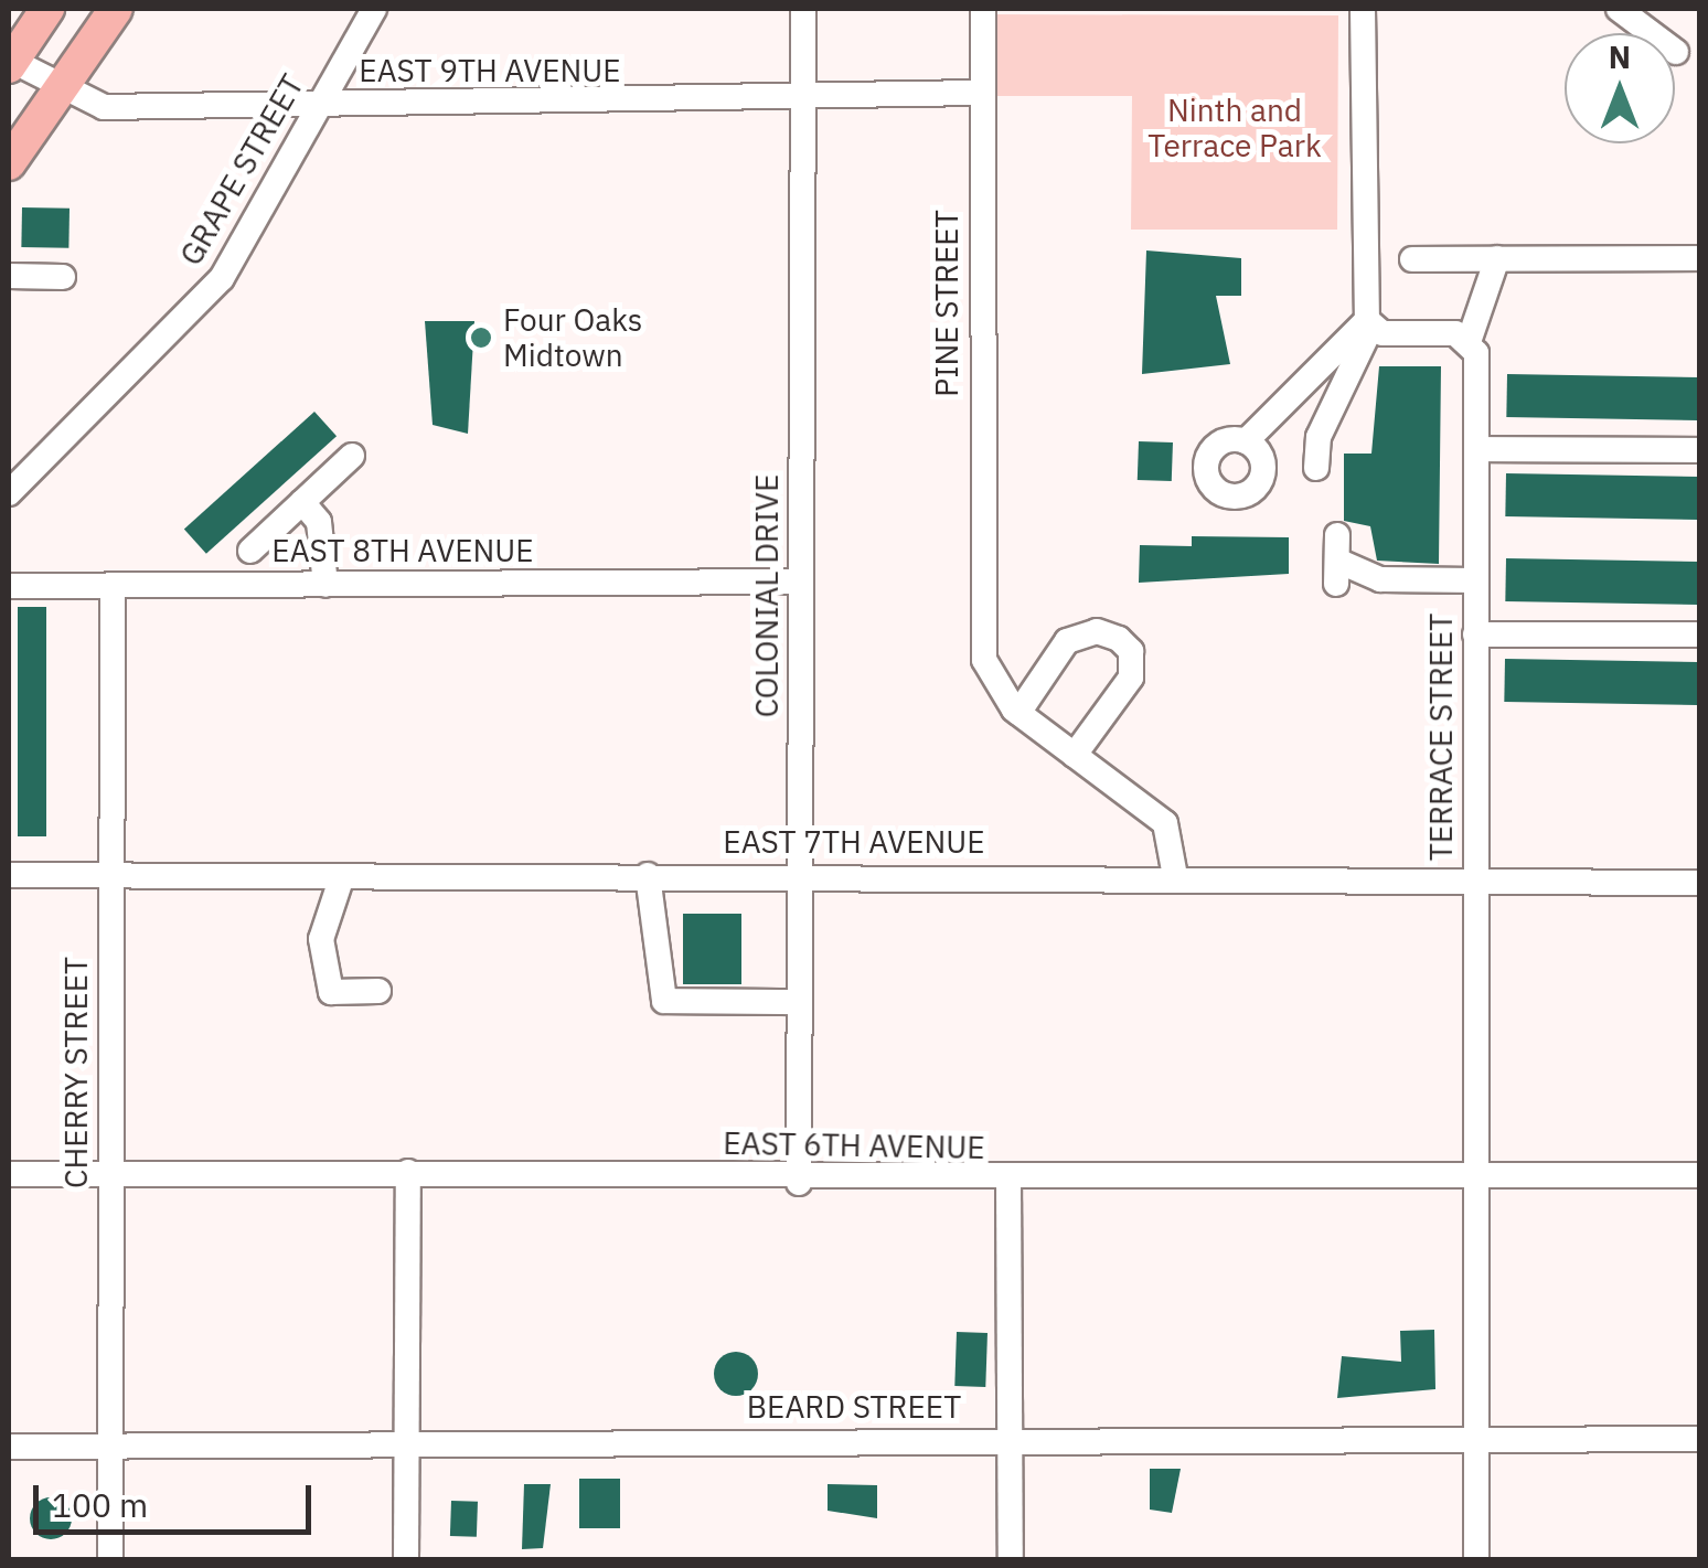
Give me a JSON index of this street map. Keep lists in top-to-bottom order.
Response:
{
  "streets": {
    "street": [
      "EAST 9TH AVENUE",
      "GRAPE STREET",
      "PINE STREET",
      "EAST 8TH AVENUE",
      "COLONIAL DRIVE",
      "TERRACE STREET",
      "EAST 7TH AVENUE",
      "CHERRY STREET",
      "EAST 6TH AVENUE",
      "BEARD STREET"
    ]
  },
  "crossings": [
    ["EAST 9TH AVENUE", "GRAPE STREET"],
    ["EAST 9TH AVENUE", "PINE STREET"],
    ["EAST 9TH AVENUE", "COLONIAL DRIVE"],
    ["EAST 8TH AVENUE", "COLONIAL DRIVE"],
    ["EAST 8TH AVENUE", "CHERRY STREET"],
    ["COLONIAL DRIVE", "EAST 7TH AVENUE"],
    ["COLONIAL DRIVE", "EAST 6TH AVENUE"],
    ["TERRACE STREET", "EAST 7TH AVENUE"],
    ["TERRACE STREET", "EAST 6TH AVENUE"],
    ["TERRACE STREET", "BEARD STREET"],
    ["EAST 7TH AVENUE", "CHERRY STREET"],
    ["CHERRY STREET", "EAST 6TH AVENUE"],
    ["CHERRY STREET", "BEARD STREET"]
  ],
  "parks": ["Ninth and Terrace Park"],
  "places": ["Four Oaks Midtown"],
  "scale_bar": "100 m",
  "north": "top"
}
